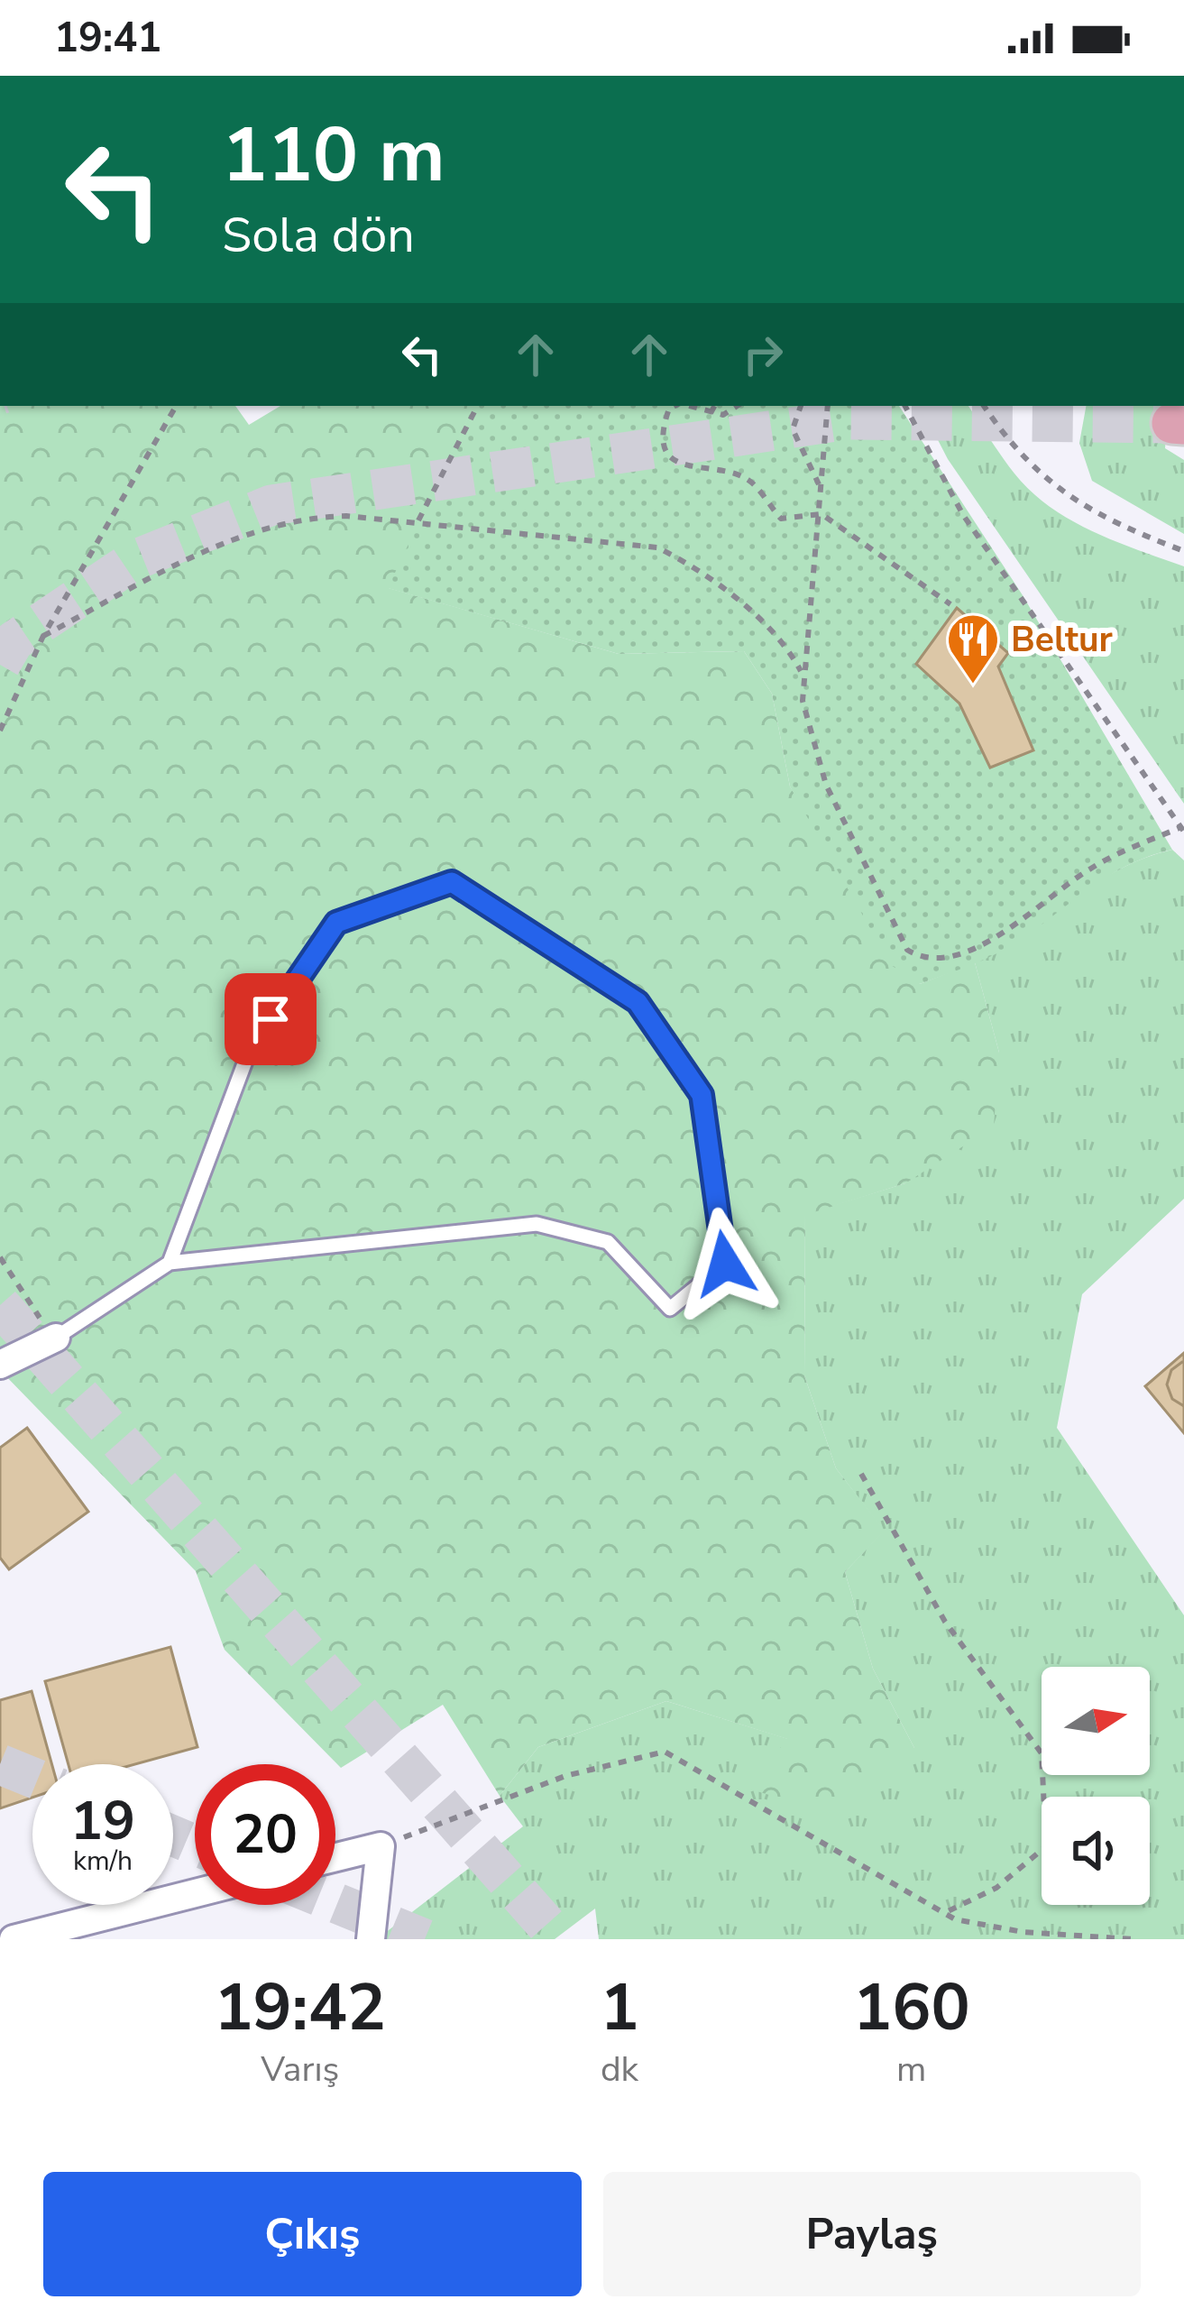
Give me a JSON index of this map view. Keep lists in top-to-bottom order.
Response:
{
  "places": {
    "restaurant": ["Beltur"]
  },
  "north": "right",
  "page": {
    "status": "19:41",
    "turn": ["110 m", "Sola dön"],
    "speed": "19 km/h",
    "limit": "20",
    "eta": [
      "19:42",
      "Varış",
      "1",
      "dk",
      "160",
      "m"
    ],
    "buttons": ["Çıkış", "Paylaş"]
  }
}
